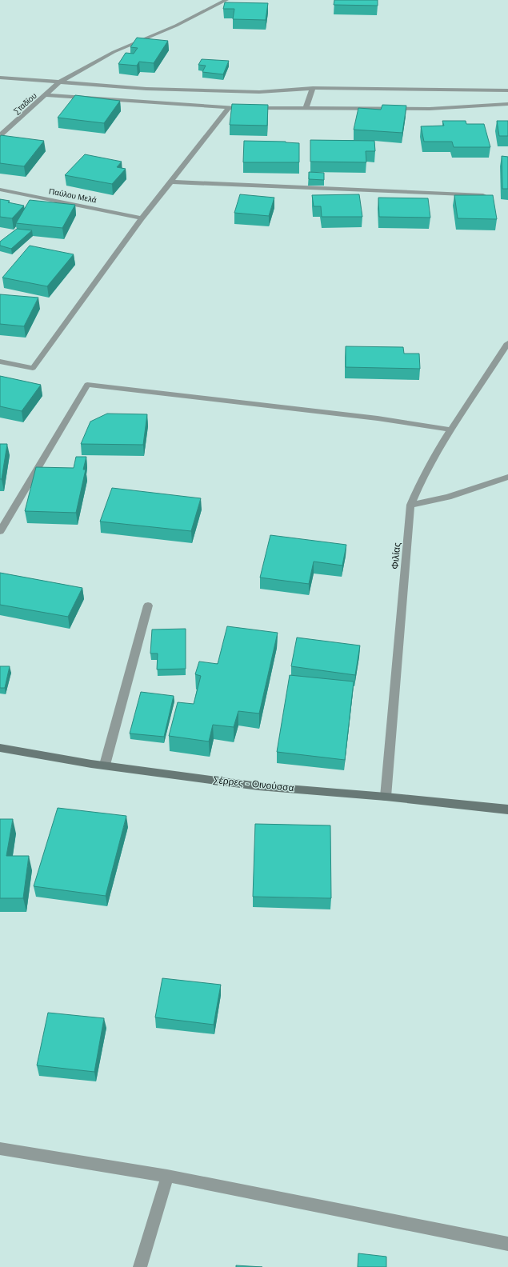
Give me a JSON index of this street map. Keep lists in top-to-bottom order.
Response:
{
  "streets": {
    "street": [
      "Σταδίου",
      "Παύλου Μελά",
      "Φιλίας",
      "Σέρρες - Οινούσσα"
    ]
  },
  "crossings": [
    ["Φιλίας", "Σέρρες - Οινούσσα"]
  ]
}
